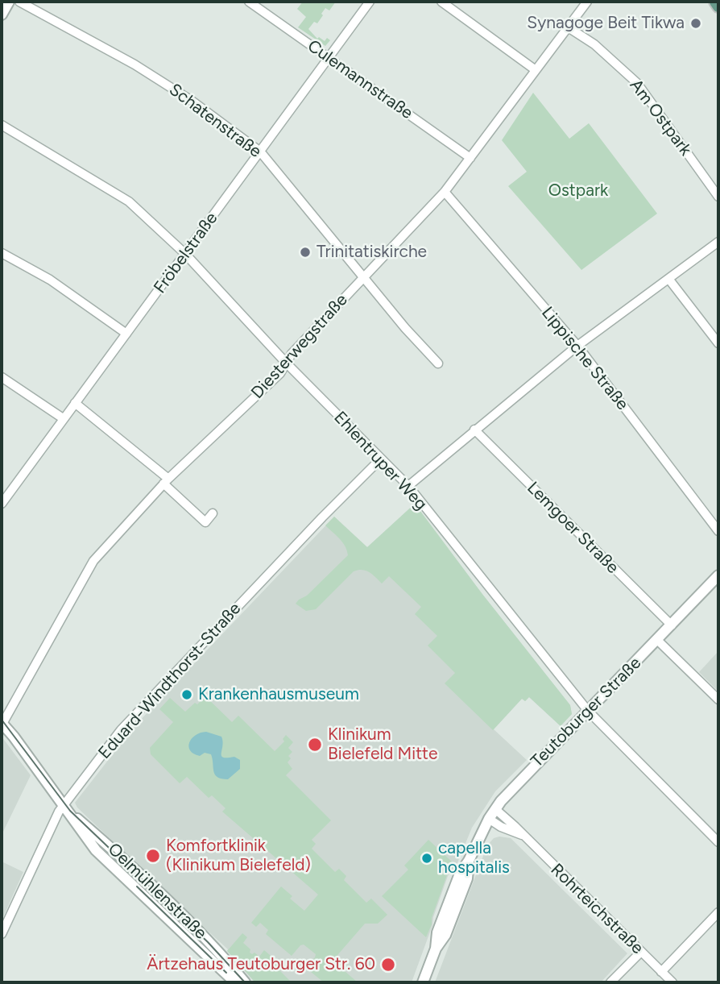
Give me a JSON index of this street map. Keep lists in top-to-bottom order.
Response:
{
  "streets": {
    "street": [
      "Culemannstraße",
      "Am Ostpark",
      "Schatenstraße",
      "Fröbelstraße",
      "Diesterwegstraße",
      "Lippische Straße",
      "Ehlentruper Weg",
      "Lemgoer Straße",
      "Eduard-Windthorst-Straße",
      "Teutoburger Straße",
      "Oelmühlenstraße",
      "Rohrteichstraße"
    ]
  },
  "crossings": [
    ["Culemannstraße", "Fröbelstraße"],
    ["Culemannstraße", "Diesterwegstraße"],
    ["Am Ostpark", "Diesterwegstraße"],
    ["Schatenstraße", "Fröbelstraße"],
    ["Schatenstraße", "Diesterwegstraße"],
    ["Fröbelstraße", "Ehlentruper Weg"],
    ["Diesterwegstraße", "Lippische Straße"],
    ["Diesterwegstraße", "Ehlentruper Weg"],
    ["Diesterwegstraße", "Oelmühlenstraße"],
    ["Ehlentruper Weg", "Eduard-Windthorst-Straße"],
    ["Ehlentruper Weg", "Teutoburger Straße"],
    ["Lemgoer Straße", "Teutoburger Straße"],
    ["Eduard-Windthorst-Straße", "Oelmühlenstraße"],
    ["Teutoburger Straße", "Rohrteichstraße"]
  ],
  "parks": ["Ostpark"],
  "places": [
    "Synagoge Beit Tikwa",
    "Trinitatiskirche",
    "Krankenhausmuseum",
    "Klinikum Bielefeld Mitte",
    "Komfortklinik (Klinikum Bielefeld)",
    "capella hospitalis",
    "Ärtzehaus Teutoburger Str. 60"
  ]
}
